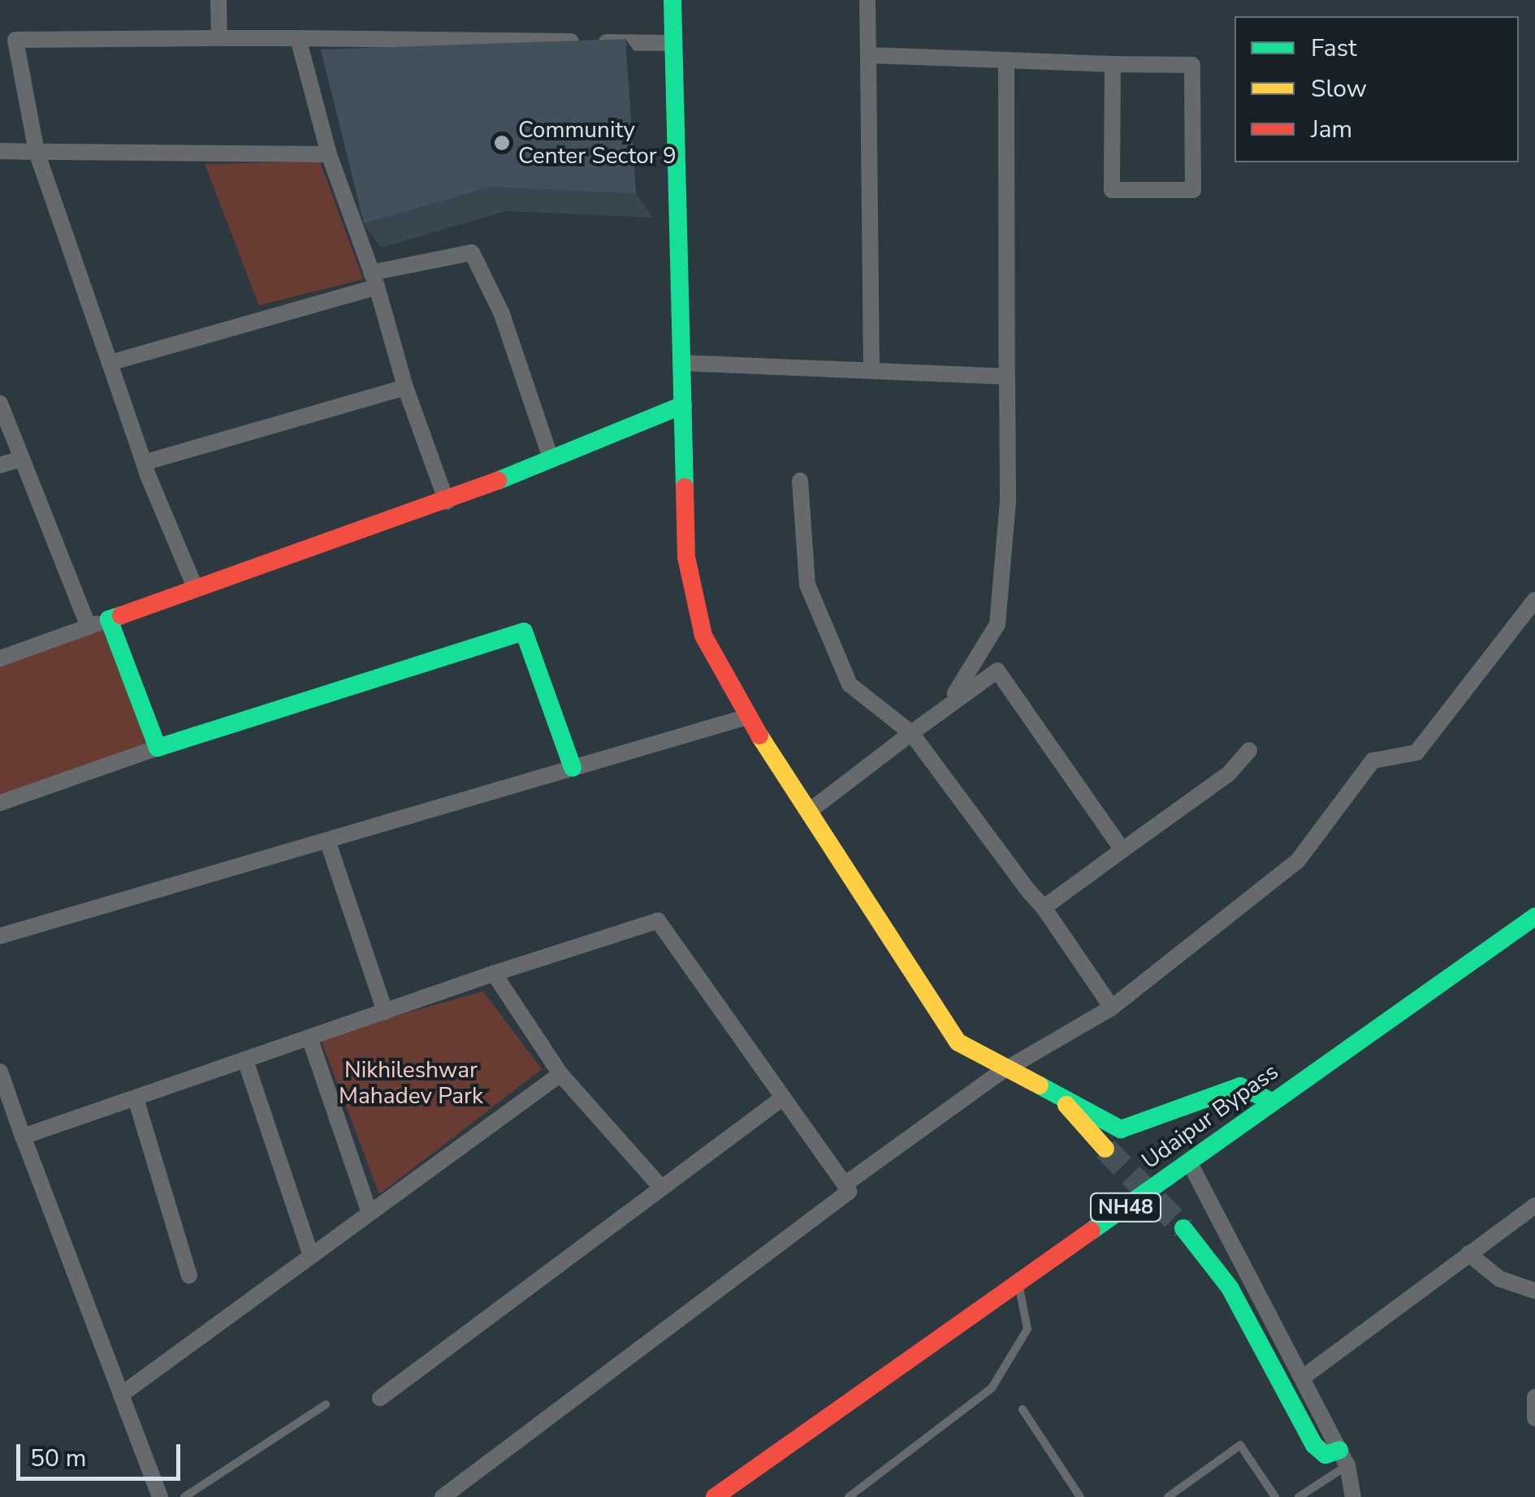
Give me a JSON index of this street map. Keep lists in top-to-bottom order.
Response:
{
  "streets": {
    "main road": ["Udaipur Bypass", "NH48"]
  },
  "parks": ["Nikhileshwar Mahadev Park"],
  "places": ["Community Center Sector 9"],
  "legend": ["Fast", "Slow", "Jam"],
  "scale_bar": "50 m"
}
